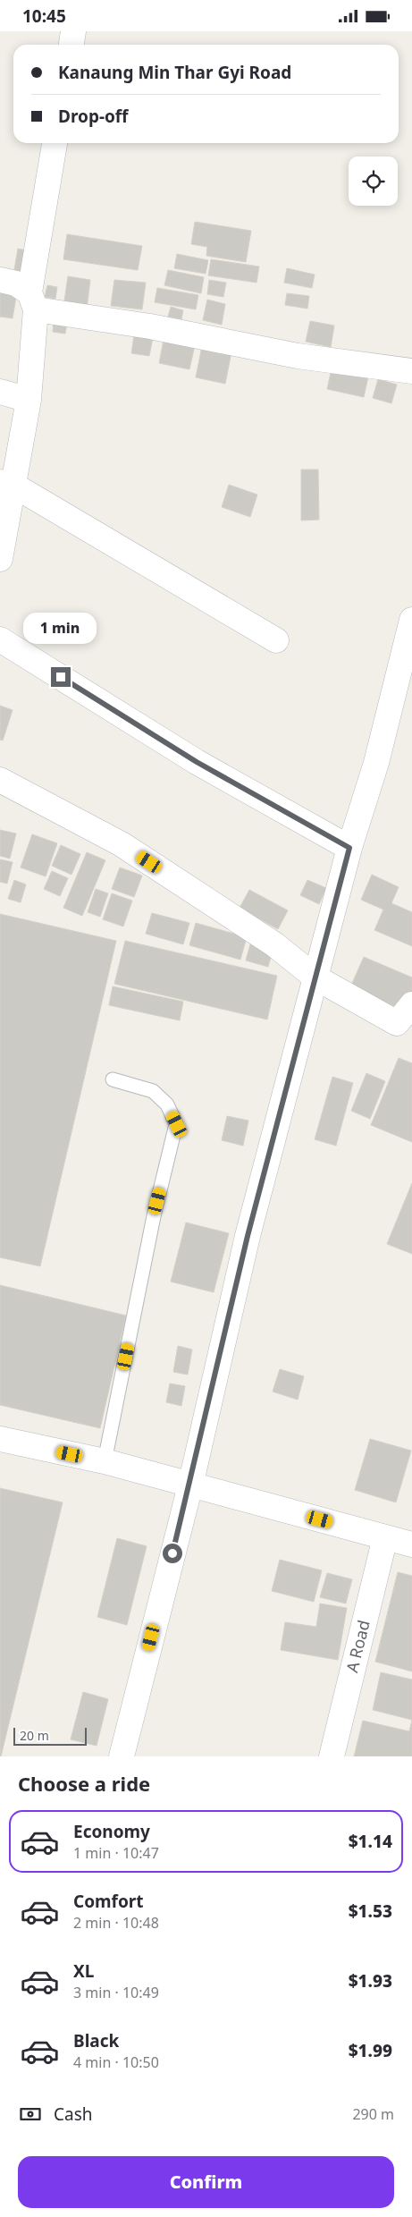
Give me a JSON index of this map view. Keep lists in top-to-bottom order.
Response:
{
  "streets": {
    "street": ["A Road"]
  },
  "scale_bar": "20 m",
  "page": {
    "status": "10:45",
    "banner": ["Kanaung Min Thar Gyi Road", "Drop-off"],
    "bubble": "1 min",
    "scale": "20 m",
    "heading": "Choose a ride",
    "list": [
      {
        "name": "Economy",
        "note": "1 min · 10:47",
        "value": "$1.14"
      },
      {
        "name": "Comfort",
        "note": "2 min · 10:48",
        "value": "$1.53"
      },
      {
        "name": "XL",
        "note": "3 min · 10:49",
        "value": "$1.93"
      },
      {
        "name": "Black",
        "note": "4 min · 10:50",
        "value": "$1.99"
      }
    ],
    "pay": ["Cash", "290 m"],
    "buttons": "Confirm"
  }
}
